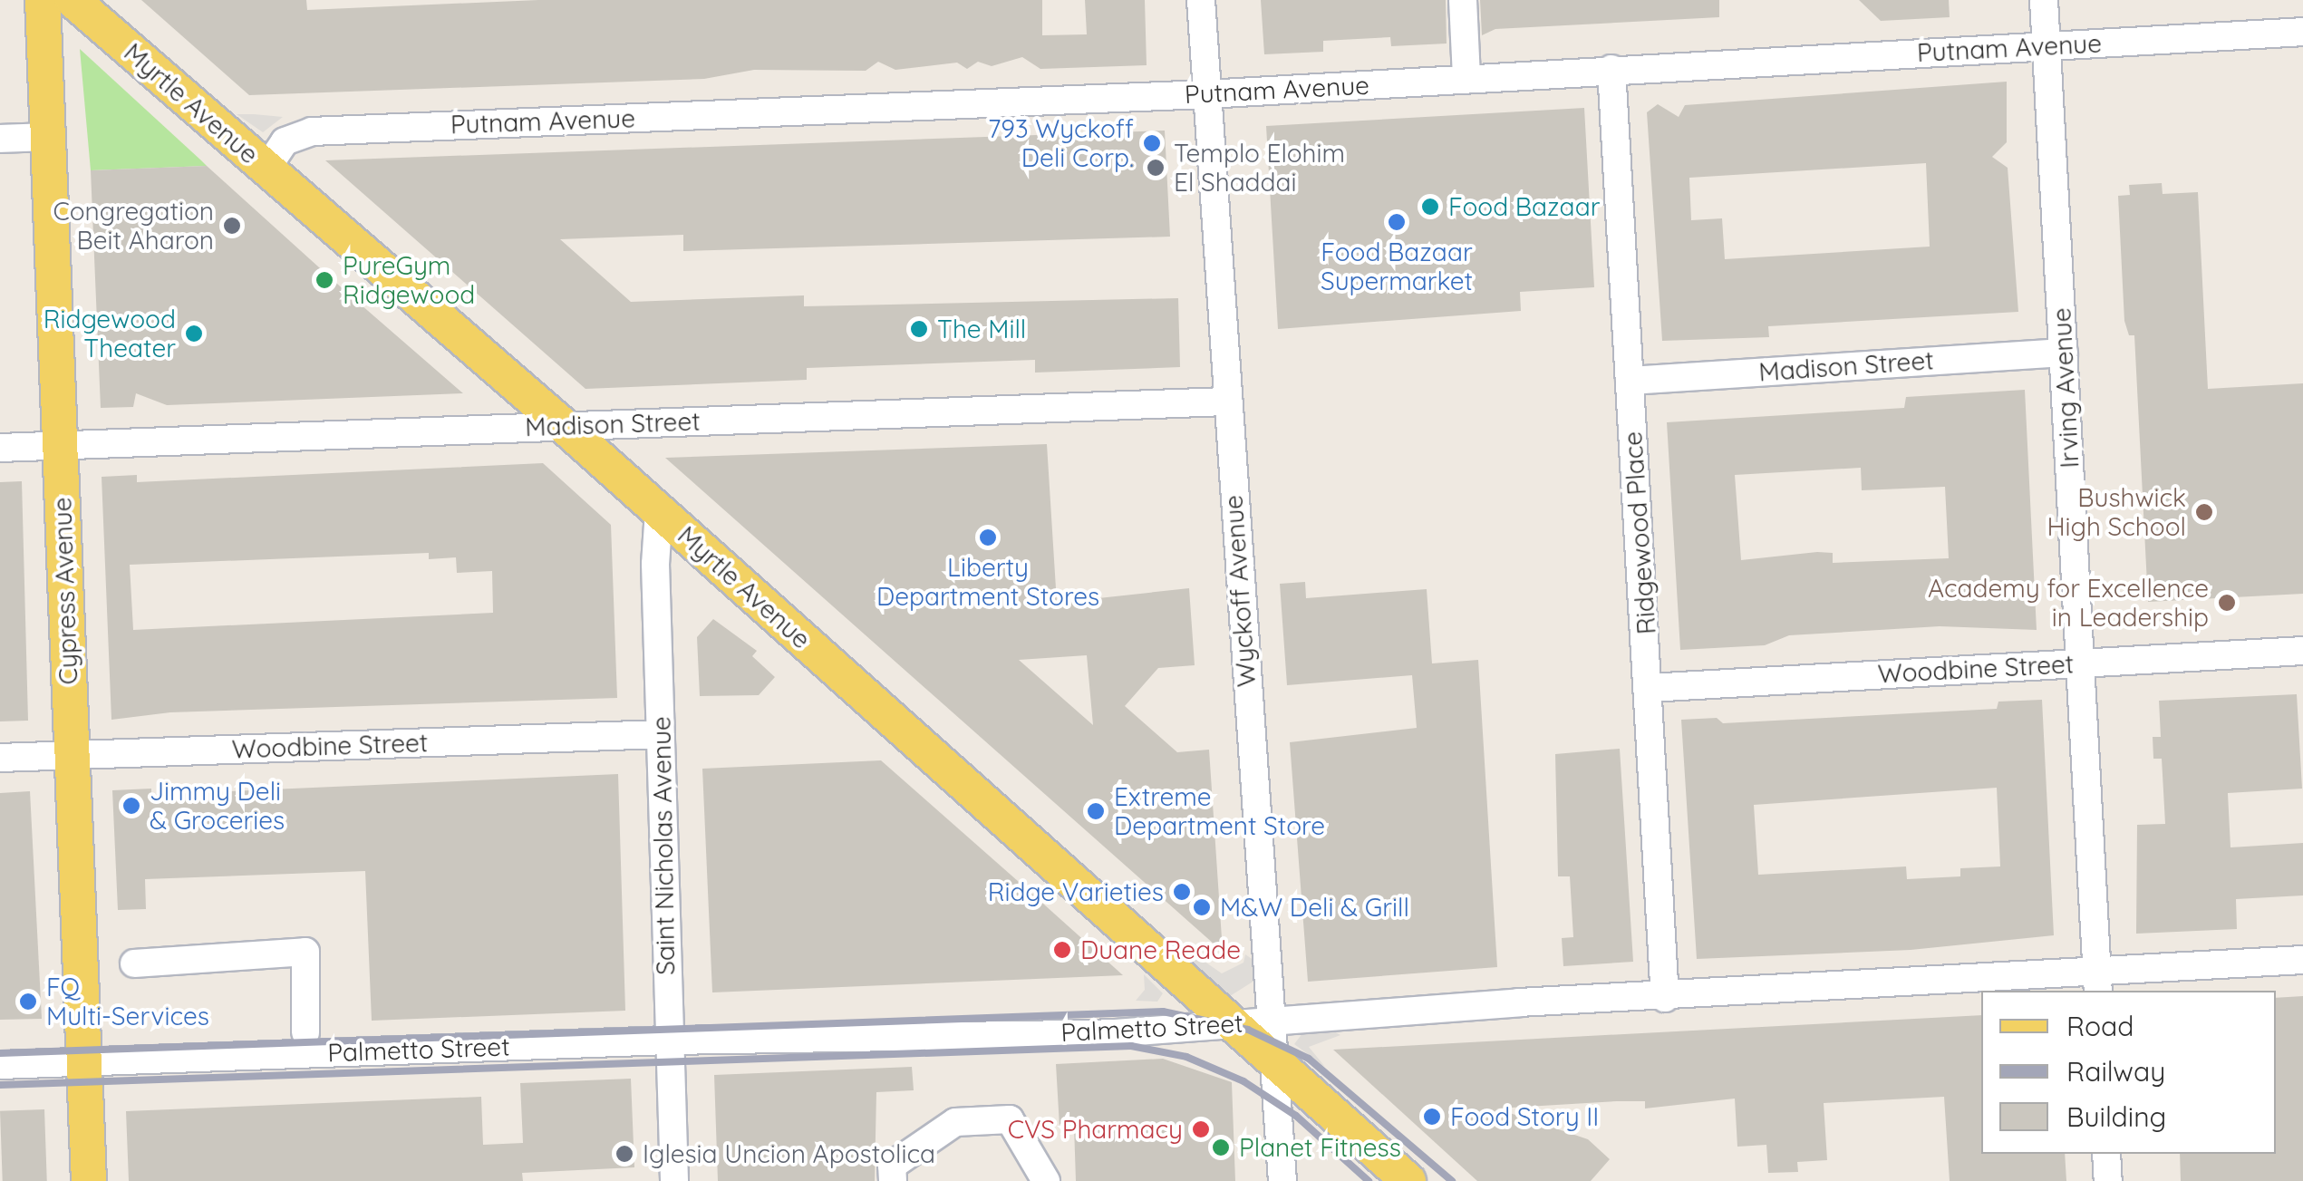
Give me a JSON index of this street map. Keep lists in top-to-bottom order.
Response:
{
  "streets": {
    "main road": ["Myrtle Avenue", "Cypress Avenue"],
    "street": [
      "Putnam Avenue",
      "Madison Street",
      "Irving Avenue",
      "Ridgewood Place",
      "Wyckoff Avenue",
      "Woodbine Street",
      "Saint Nicholas Avenue",
      "Palmetto Street"
    ]
  },
  "crossings": [
    ["Putnam Avenue", "Myrtle Avenue"],
    ["Putnam Avenue", "Irving Avenue"],
    ["Putnam Avenue", "Ridgewood Place"],
    ["Putnam Avenue", "Wyckoff Avenue"],
    ["Myrtle Avenue", "Madison Street"],
    ["Myrtle Avenue", "Wyckoff Avenue"],
    ["Myrtle Avenue", "Saint Nicholas Avenue"],
    ["Myrtle Avenue", "Palmetto Street"],
    ["Madison Street", "Irving Avenue"],
    ["Madison Street", "Ridgewood Place"],
    ["Madison Street", "Cypress Avenue"],
    ["Madison Street", "Wyckoff Avenue"],
    ["Irving Avenue", "Woodbine Street"],
    ["Irving Avenue", "Palmetto Street"],
    ["Ridgewood Place", "Woodbine Street"],
    ["Ridgewood Place", "Palmetto Street"],
    ["Cypress Avenue", "Woodbine Street"],
    ["Cypress Avenue", "Palmetto Street"],
    ["Wyckoff Avenue", "Palmetto Street"],
    ["Woodbine Street", "Saint Nicholas Avenue"],
    ["Saint Nicholas Avenue", "Palmetto Street"]
  ],
  "places": [
    "793 Wyckoff Deli Corp.",
    "Templo Elohim El Shaddai",
    "Food Bazaar",
    "Food Bazaar Supermarket",
    "Congregation Beit Aharon",
    "PureGym Ridgewood",
    "The Mill",
    "Ridgewood Theater",
    "Bushwick High School",
    "Liberty Department Stores",
    "Academy for Excellence in Leadership",
    "Jimmy Deli & Groceries",
    "Extreme Department Store",
    "Ridge Varieties",
    "M&W Deli & Grill",
    "Duane Reade",
    "FQ Multi-Services",
    "Food Story II",
    "CVS Pharmacy",
    "Planet Fitness",
    "Iglesia Uncion Apostolica"
  ],
  "legend": ["Road", "Railway", "Building"]
}
